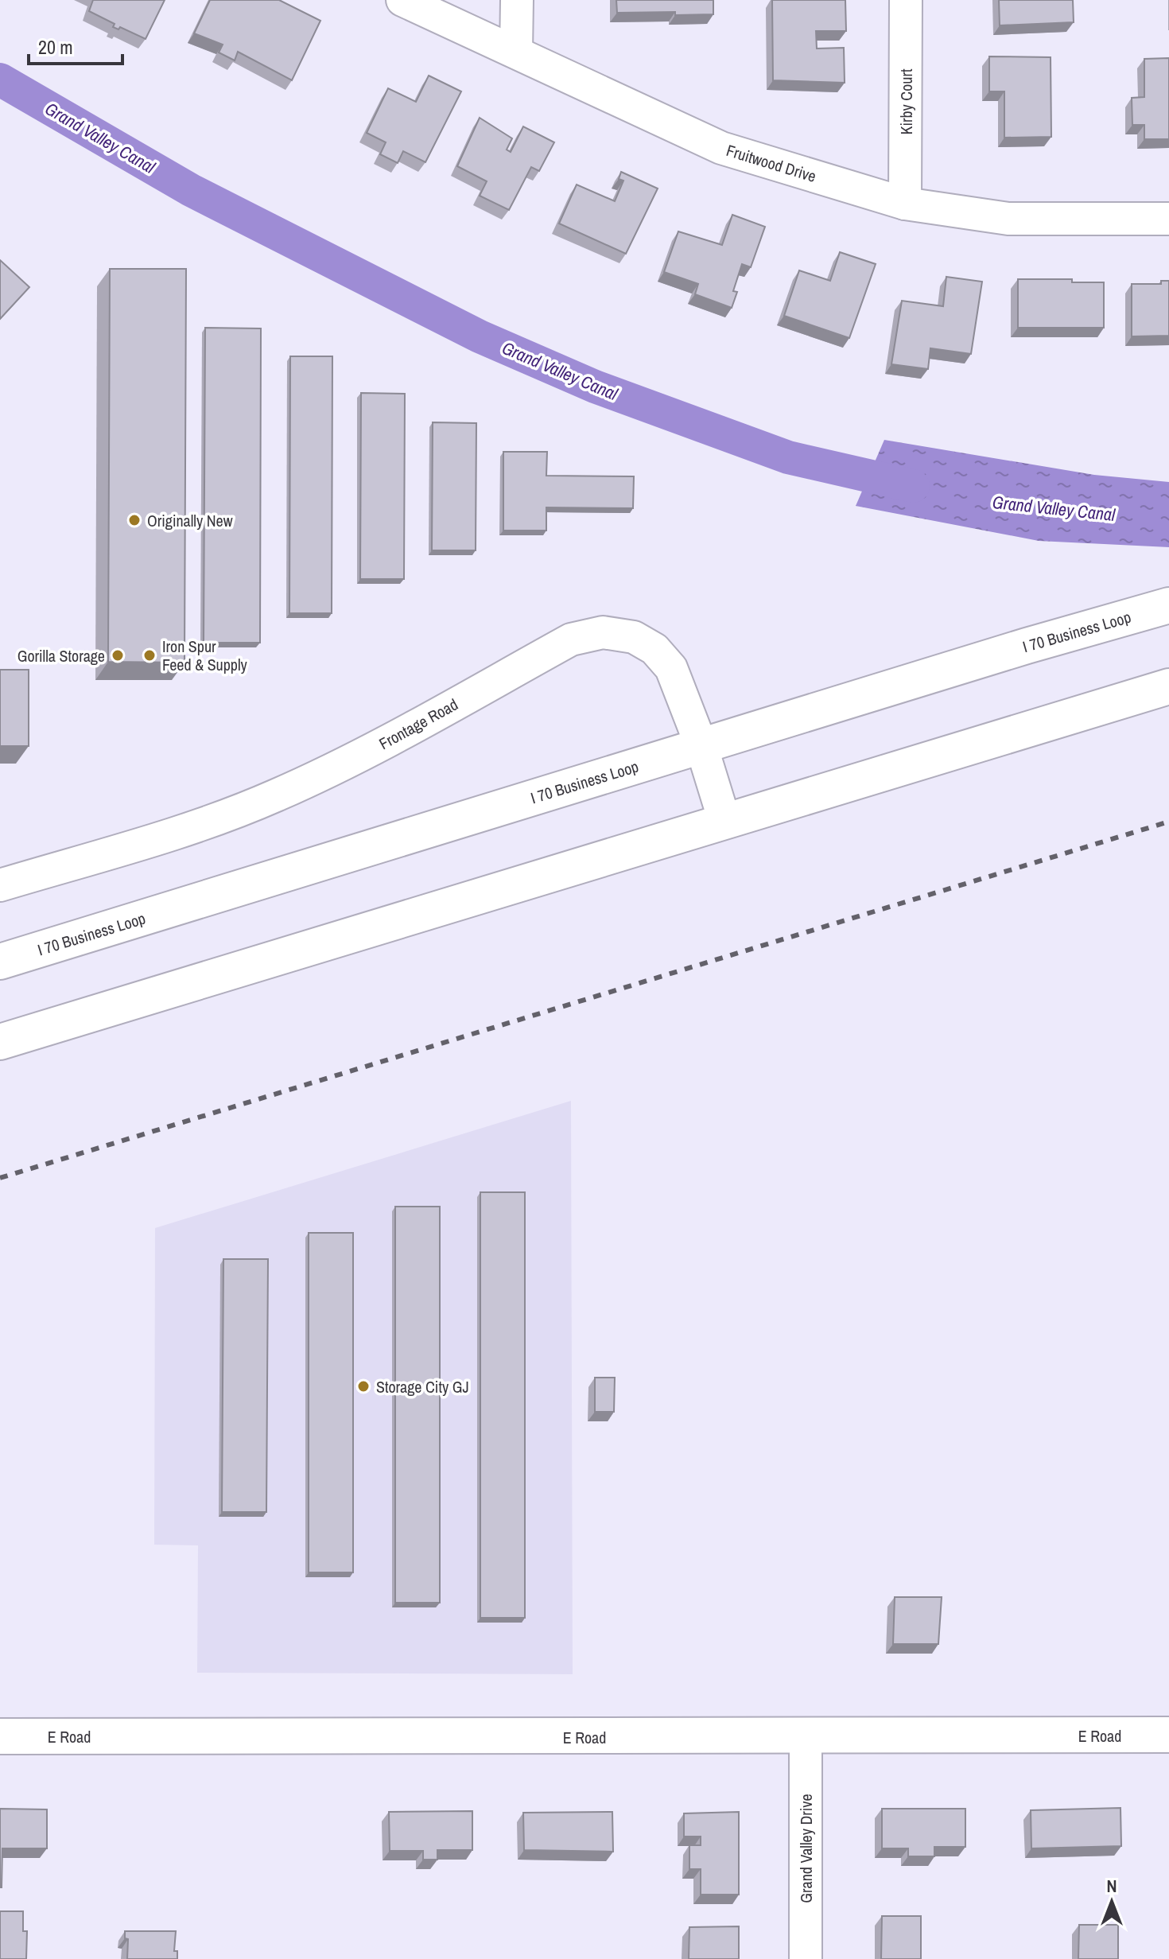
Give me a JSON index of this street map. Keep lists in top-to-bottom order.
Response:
{
  "streets": {
    "main road": ["I 70 Business Loop", "E Road"],
    "street": [
      "Kirby Court",
      "Fruitwood Drive",
      "Frontage Road",
      "Grand Valley Drive"
    ]
  },
  "crossings": [
    ["Kirby Court", "Fruitwood Drive"],
    ["I 70 Business Loop", "Frontage Road"],
    ["E Road", "Grand Valley Drive"]
  ],
  "water": ["Grand Valley Canal"],
  "places": [
    "Originally New",
    "Gorilla Storage",
    "Iron Spur Feed & Supply",
    "Storage City GJ"
  ],
  "scale_bar": "20 m",
  "north": "top"
}
